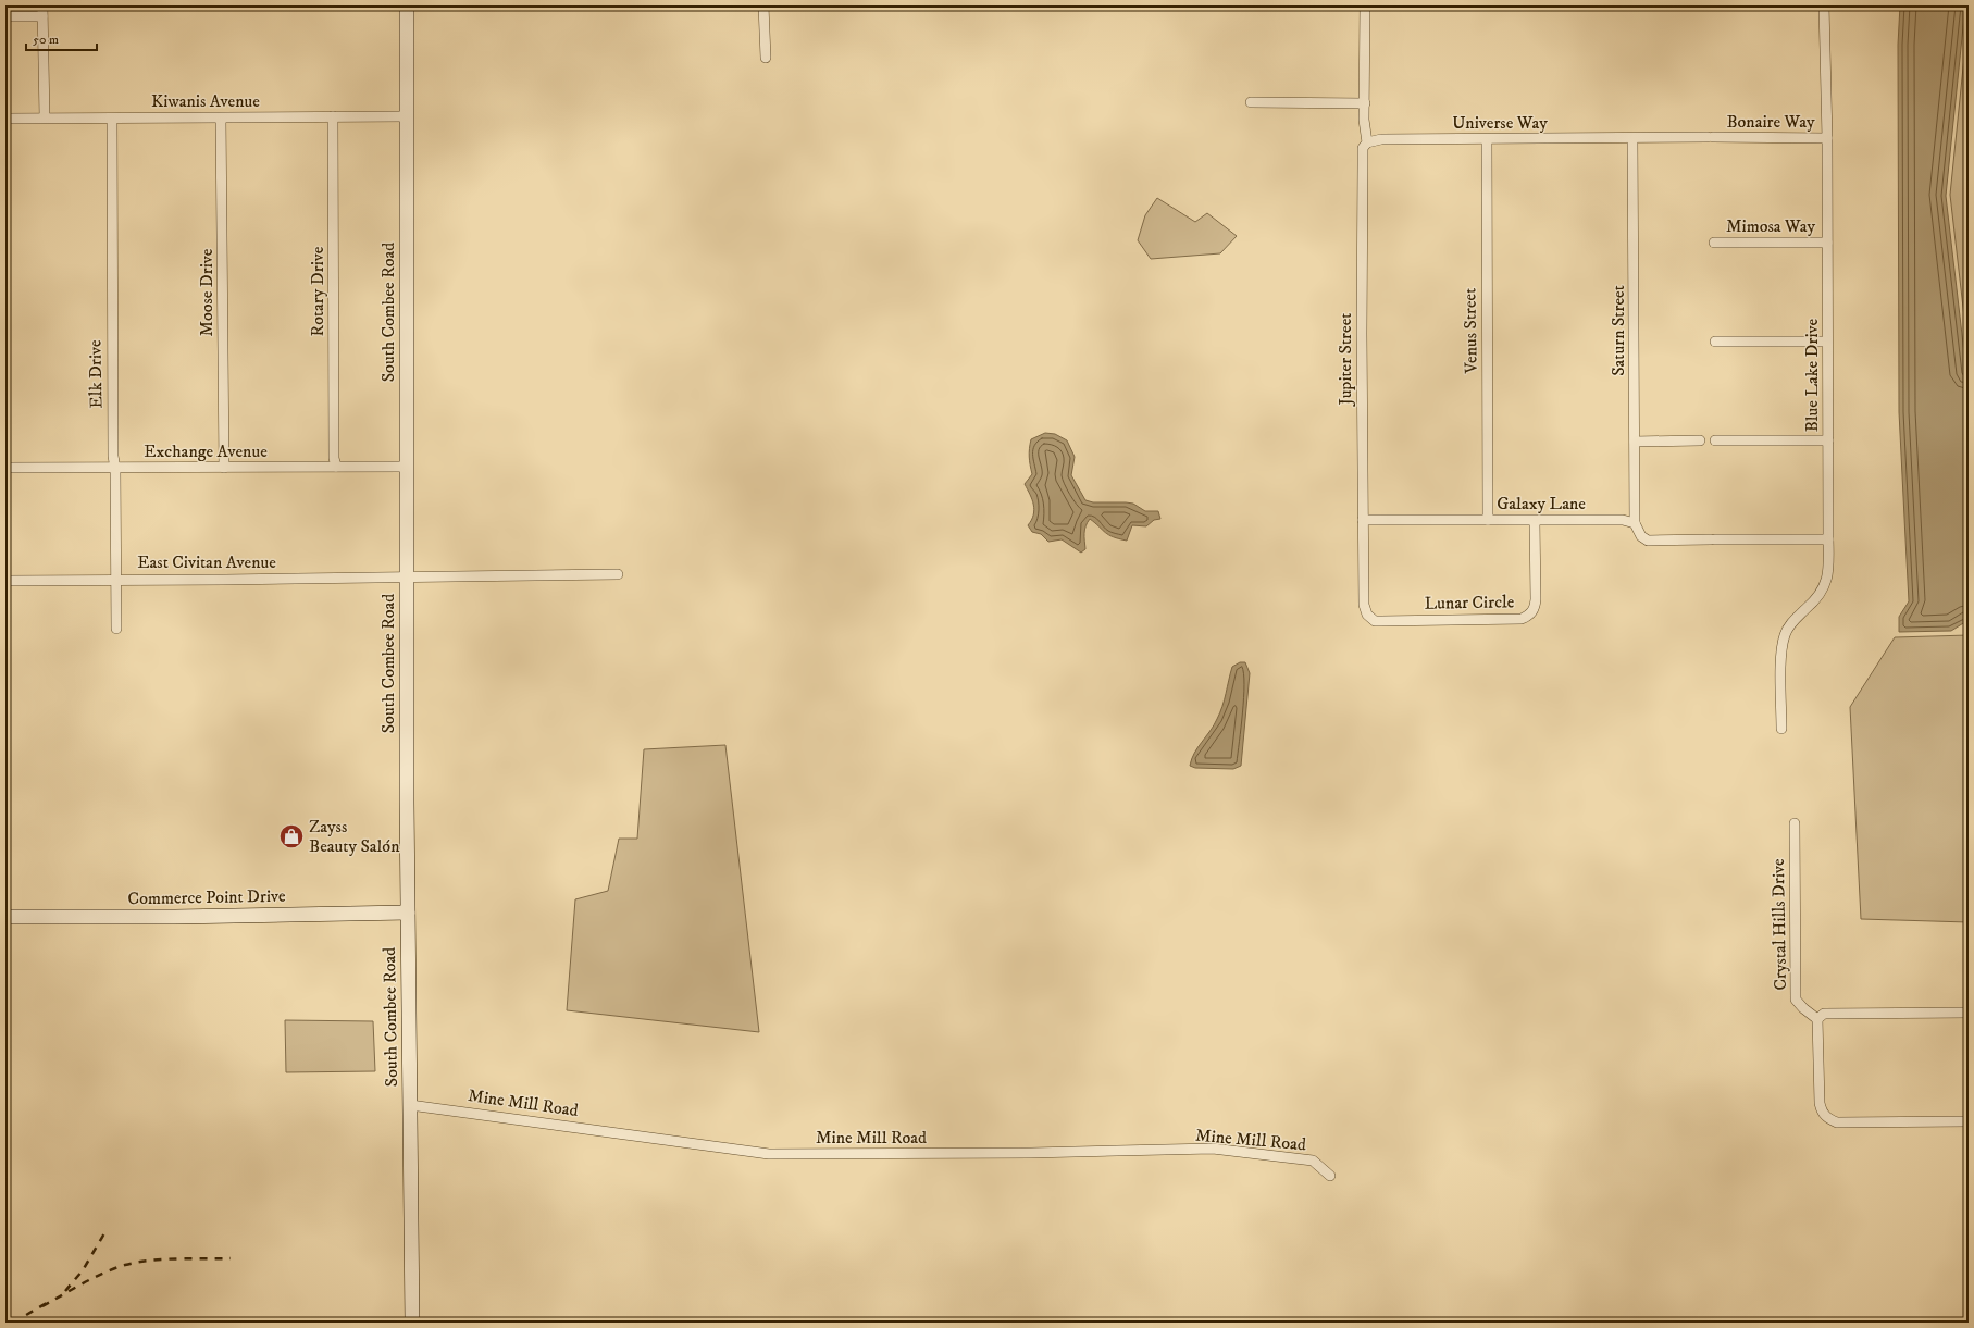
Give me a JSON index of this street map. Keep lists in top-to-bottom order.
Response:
{
  "streets": {
    "main road": ["South Combee Road", "Commerce Point Drive"],
    "street": [
      "Kiwanis Avenue",
      "Bonaire Way",
      "Universe Way",
      "Mimosa Way",
      "Rotary Drive",
      "Moose Drive",
      "Venus Street",
      "Saturn Street",
      "Jupiter Street",
      "Elk Drive",
      "Blue Lake Drive",
      "Exchange Avenue",
      "Galaxy Lane",
      "East Civitan Avenue",
      "Lunar Circle",
      "Crystal Hills Drive",
      "Mine Mill Road"
    ]
  },
  "crossings": [
    ["Kiwanis Avenue", "Rotary Drive"],
    ["Kiwanis Avenue", "Moose Drive"],
    ["Kiwanis Avenue", "South Combee Road"],
    ["Kiwanis Avenue", "Elk Drive"],
    ["Bonaire Way", "Universe Way"],
    ["Bonaire Way", "Saturn Street"],
    ["Bonaire Way", "Blue Lake Drive"],
    ["Universe Way", "Venus Street"],
    ["Universe Way", "Saturn Street"],
    ["Universe Way", "Jupiter Street"],
    ["Mimosa Way", "Blue Lake Drive"],
    ["Rotary Drive", "Exchange Avenue"],
    ["Moose Drive", "Exchange Avenue"],
    ["South Combee Road", "Exchange Avenue"],
    ["South Combee Road", "East Civitan Avenue"],
    ["South Combee Road", "Commerce Point Drive"],
    ["South Combee Road", "Mine Mill Road"],
    ["Venus Street", "Galaxy Lane"],
    ["Saturn Street", "Galaxy Lane"],
    ["Jupiter Street", "Galaxy Lane"],
    ["Jupiter Street", "Lunar Circle"],
    ["Elk Drive", "Exchange Avenue"],
    ["Elk Drive", "East Civitan Avenue"],
    ["Galaxy Lane", "Lunar Circle"]
  ],
  "places": {
    "shop": ["Zayss Beauty Salón"]
  },
  "scale_bar": "50 m"
}
